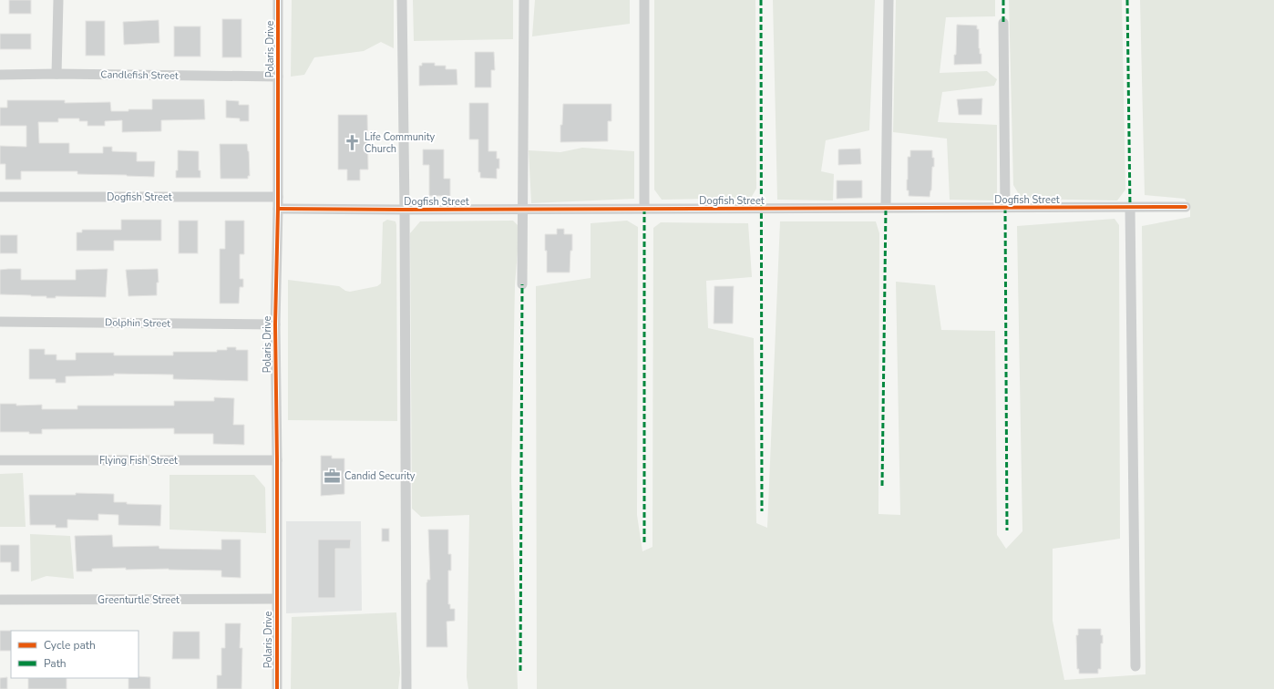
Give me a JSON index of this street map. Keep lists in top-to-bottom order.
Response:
{
  "streets": {
    "street": [
      "Polaris Drive",
      "Candlefish Street",
      "Dogfish Street",
      "Dolphin Street",
      "Flying Fish Street",
      "Greenturtle Street"
    ]
  },
  "crossings": [
    ["Polaris Drive", "Candlefish Street"],
    ["Polaris Drive", "Dogfish Street"],
    ["Polaris Drive", "Dolphin Street"],
    ["Polaris Drive", "Flying Fish Street"],
    ["Polaris Drive", "Greenturtle Street"]
  ],
  "places": {
    "church": ["Life Community Church"],
    "office": ["Candid Security"]
  },
  "legend": ["Cycle path", "Path"]
}
